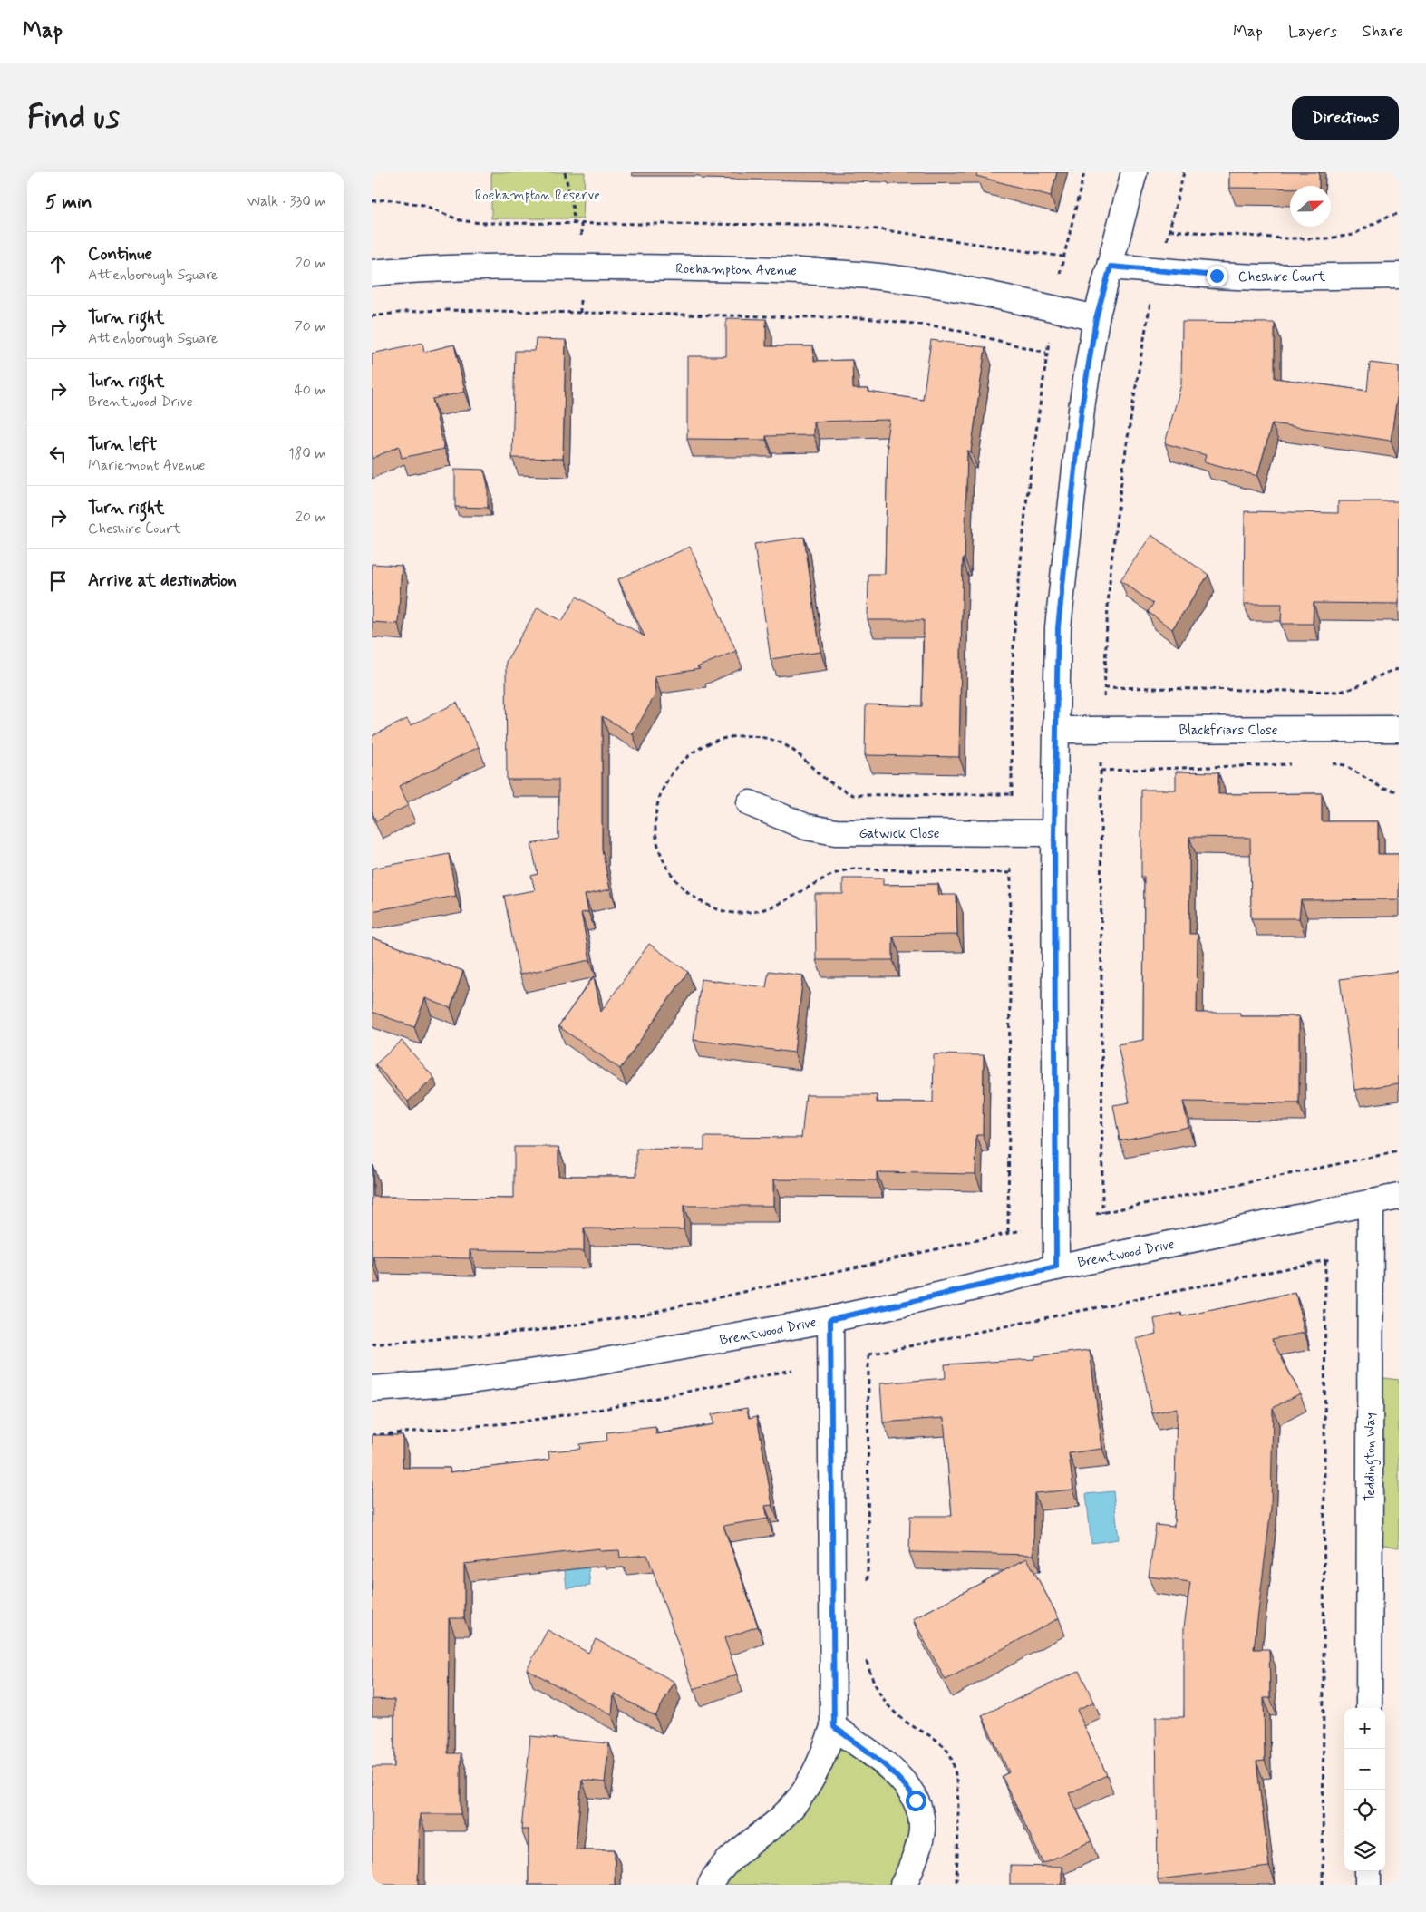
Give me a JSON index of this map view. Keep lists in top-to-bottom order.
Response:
{
  "streets": {
    "street": [
      "Roehampton Avenue",
      "Cheshire Court",
      "Blackfriars Close",
      "Gatwick Close",
      "Brentwood Drive",
      "Teddington Way"
    ]
  },
  "crossings": [
    ["Brentwood Drive", "Teddington Way"]
  ],
  "parks": ["Roehampton Reserve"],
  "north": "right",
  "page": {
    "header": "Map",
    "nav": ["Map", "Layers", "Share"],
    "buttons": "Directions",
    "title": "Find us",
    "heading": ["5 min", "Walk · 330 m"],
    "list": [
      ["Continue", "Attenborough Square", "20 m"],
      ["Turn right", "Attenborough Square", "70 m"],
      ["Turn right", "Brentwood Drive", "40 m"],
      ["Turn left", "Mariemont Avenue", "180 m"],
      ["Turn right", "Cheshire Court", "20 m"],
      "Arrive at destination"
    ],
    "map_buttons": ["+", "−"]
  }
}
